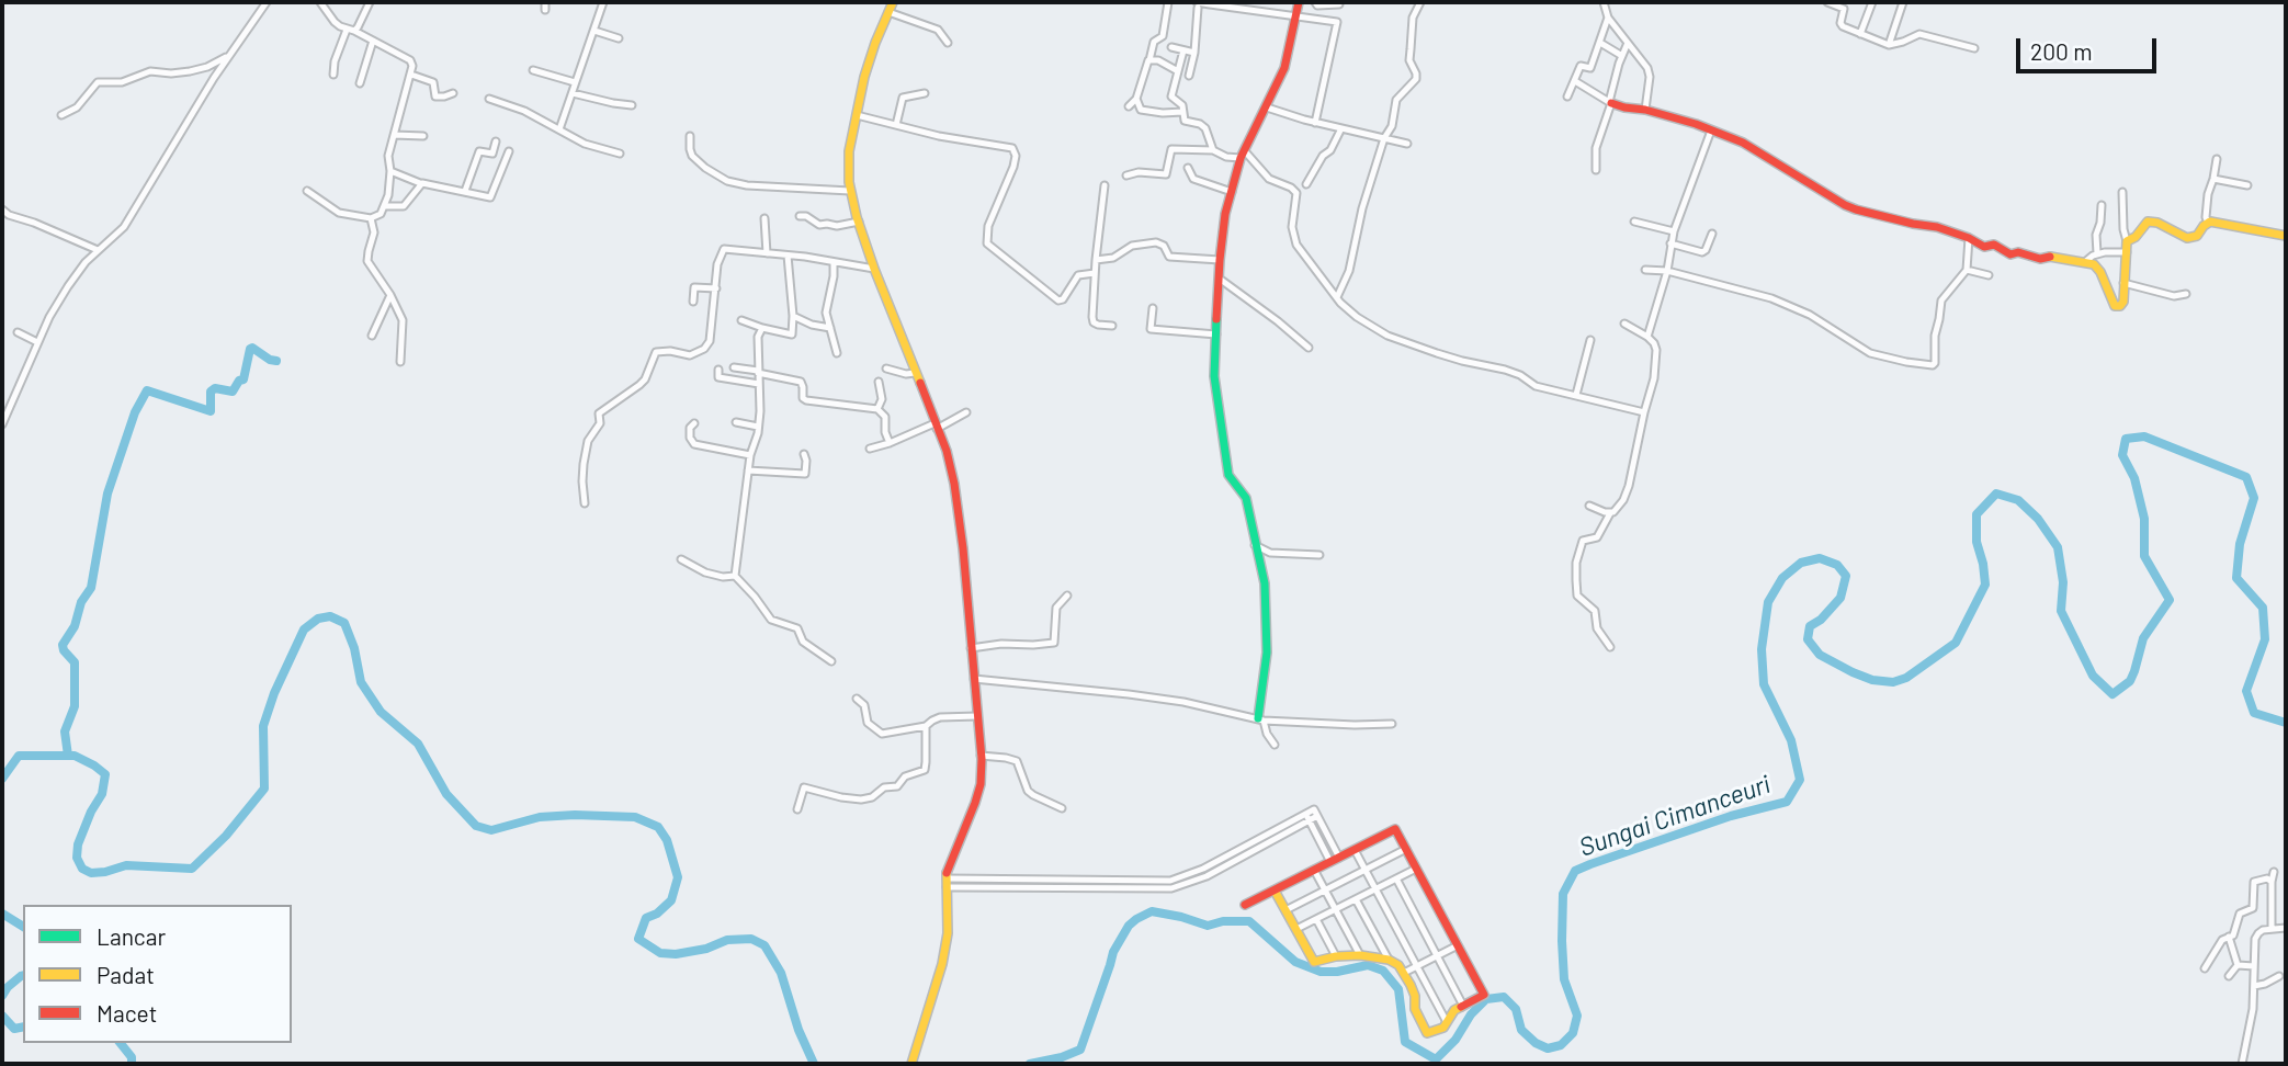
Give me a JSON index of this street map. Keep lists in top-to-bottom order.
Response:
{
  "water": ["Sungai Cimanceuri"],
  "legend": ["Lancar", "Padat", "Macet"],
  "scale_bar": "200 m"
}
